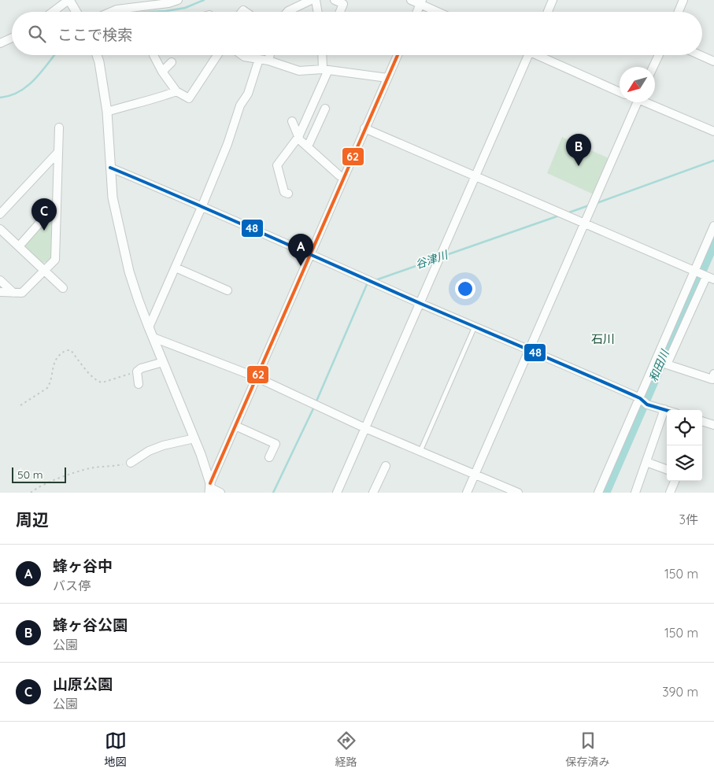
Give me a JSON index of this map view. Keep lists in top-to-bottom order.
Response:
{
  "districts": ["石川"],
  "water": ["谷津川", "和田川"],
  "lines": ["transit line 62", "transit line 48"],
  "scale_bar": "50 m",
  "north": "bottom left",
  "page": {
    "search": "ここで検索",
    "pins": ["B", "C", "A"],
    "scale": "50 m",
    "heading": ["周辺", "3件"],
    "list": [
      {
        "mark": "A",
        "name": "蜂ヶ谷中",
        "note": "バス停",
        "value": "150 m"
      },
      {
        "mark": "B",
        "name": "蜂ヶ谷公園",
        "note": "公園",
        "value": "150 m"
      },
      {
        "mark": "C",
        "name": "山原公園",
        "note": "公園",
        "value": "390 m"
      }
    ],
    "nav": ["地図", "経路", "保存済み"]
  }
}
